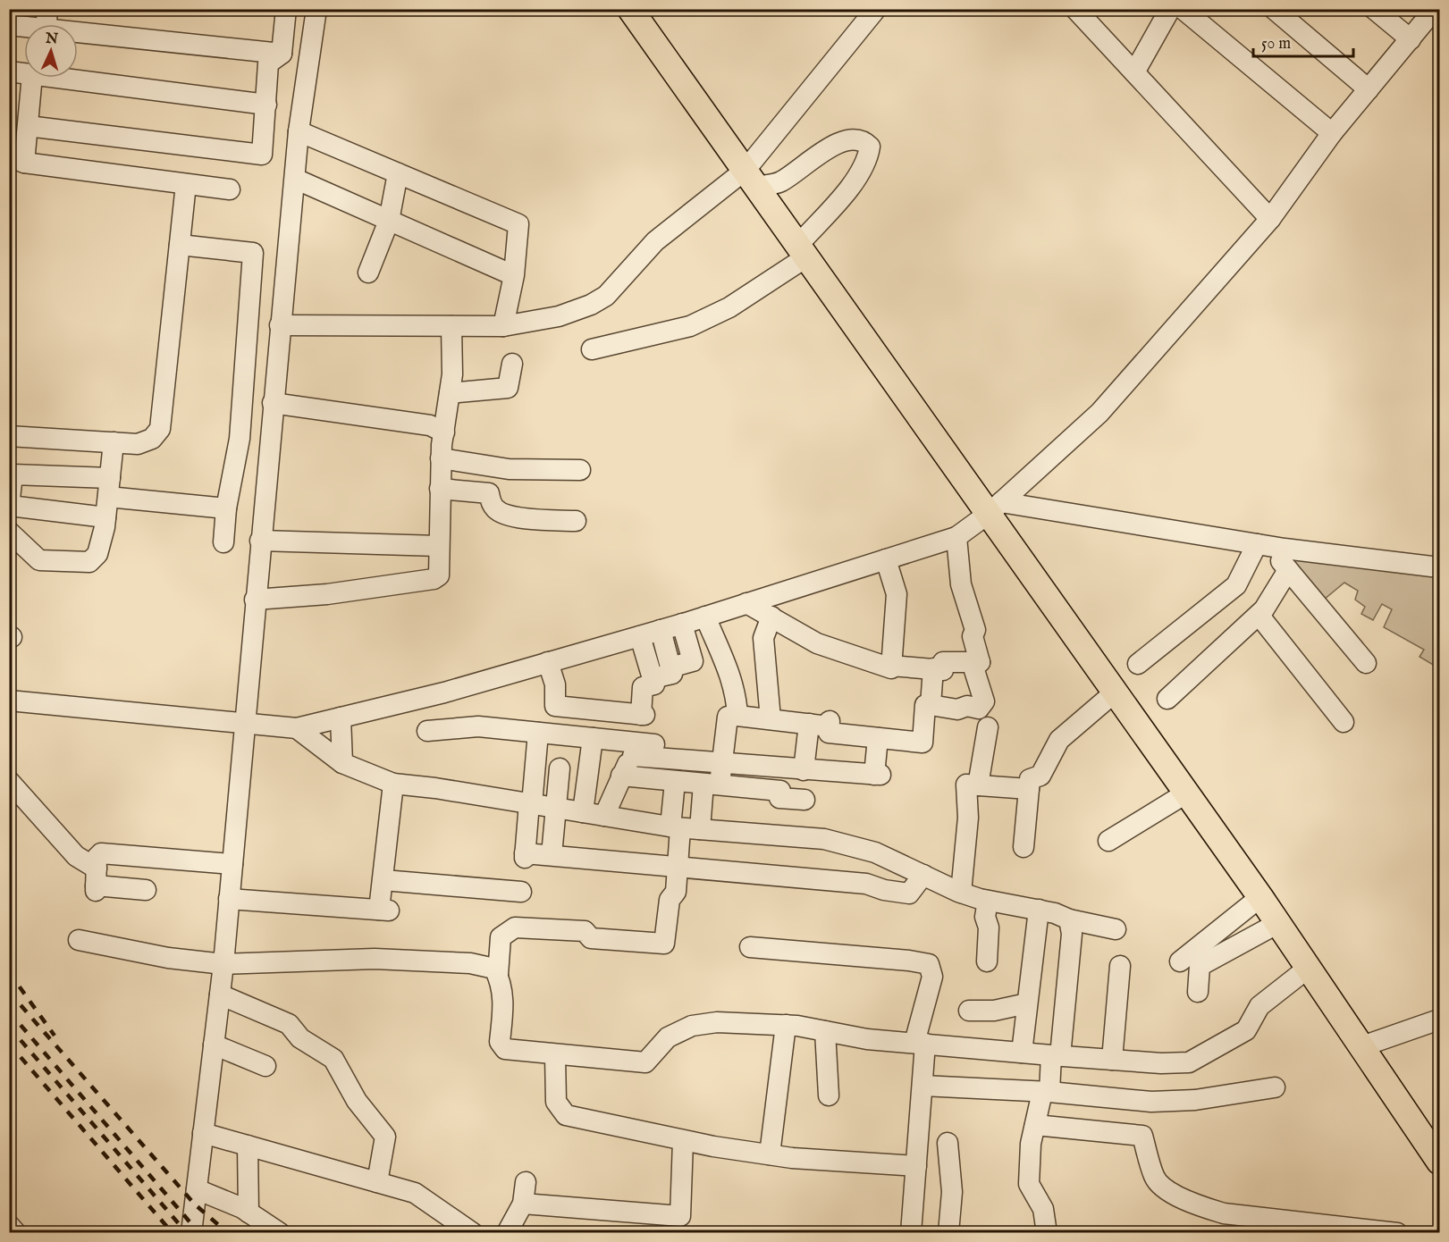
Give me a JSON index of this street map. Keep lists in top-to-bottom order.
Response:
{
  "scale_bar": "50 m",
  "north": "top"
}
